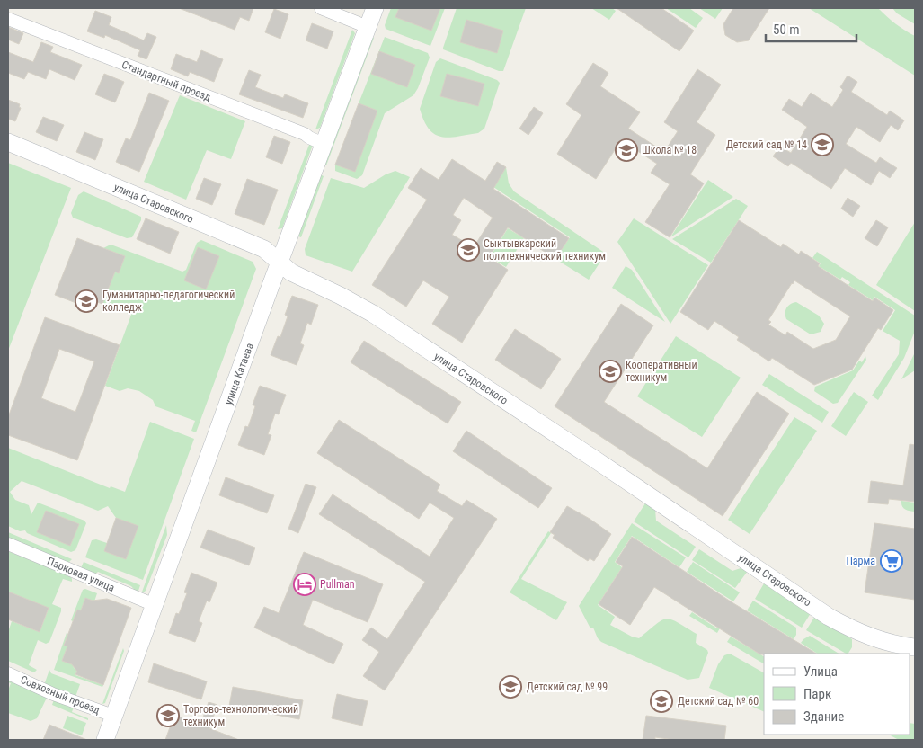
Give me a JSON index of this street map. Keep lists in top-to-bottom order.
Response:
{
  "streets": {
    "street": [
      "Стандартный проезд",
      "улица Старовского",
      "улица Катаева",
      "Парковая улица",
      "Совхозный проезд"
    ]
  },
  "crossings": [
    ["Стандартный проезд", "улица Катаева"],
    ["улица Старовского", "улица Катаева"],
    ["улица Катаева", "Парковая улица"],
    ["улица Катаева", "Совхозный проезд"]
  ],
  "places": {
    "school or university": [
      "Детский сад № 14",
      "Школа № 18",
      "Сыктывкарский политехнический техникум",
      "Гуманитарно-педагогический колледж",
      "Кооперативный техникум",
      "Детский сад № 99",
      "Детский сад № 60",
      "Торгово-технологический техникум"
    ],
    "supermarket": ["Парма"],
    "hotel": ["Pullman"]
  },
  "legend": ["Улица", "Парк", "Здание"],
  "scale_bar": "50 m"
}
